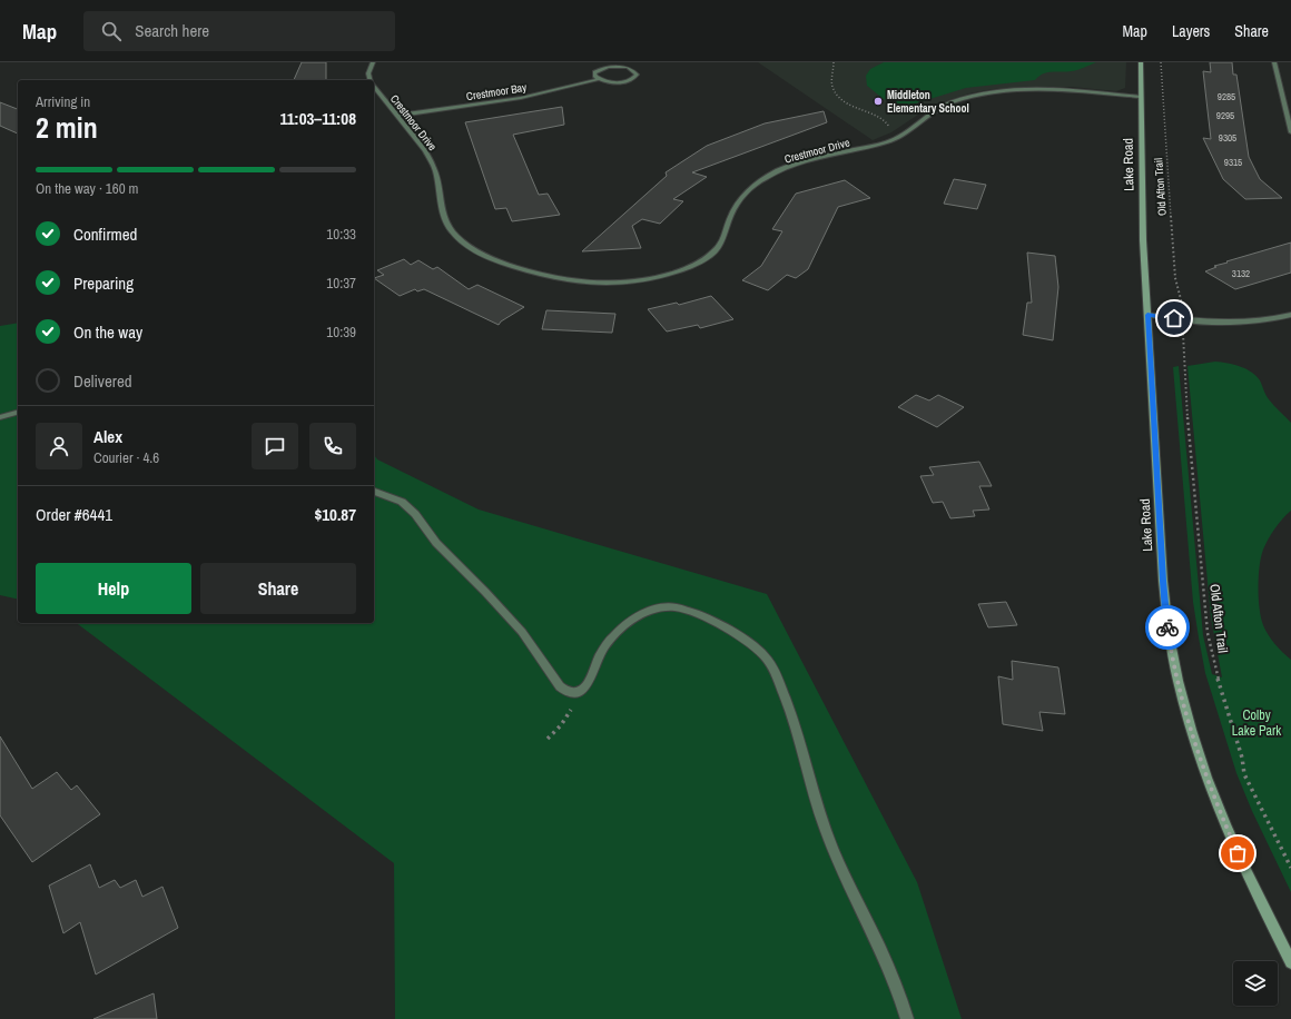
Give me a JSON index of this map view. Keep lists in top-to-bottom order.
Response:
{
  "streets": {
    "street": ["Crestmoor Bay", "Crestmoor Drive", "Lake Road"],
    "path": ["Old Afton Trail"]
  },
  "crossings": [
    ["Crestmoor Bay", "Crestmoor Drive"],
    ["Crestmoor Drive", "Lake Road"]
  ],
  "parks": ["Colby Lake Park"],
  "places": ["Middleton Elementary School"],
  "house_numbers": [
    "9285",
    "9295",
    "9305",
    "9315",
    "3132"
  ],
  "page": {
    "header": "Map",
    "search": "Search here",
    "nav": ["Map", "Layers", "Share"],
    "heading": ["2 min", "Arriving in", "11:03–11:08"],
    "panel": [
      "Alex",
      "Courier · 4.6",
      "Order #6441",
      "$10.87"
    ],
    "bar": "On the way · 160 m",
    "list": [
      ["Confirmed", "10:33"],
      ["Preparing", "10:37"],
      ["On the way", "10:39"],
      "Delivered"
    ],
    "buttons": ["Help", "Share"]
  }
}
